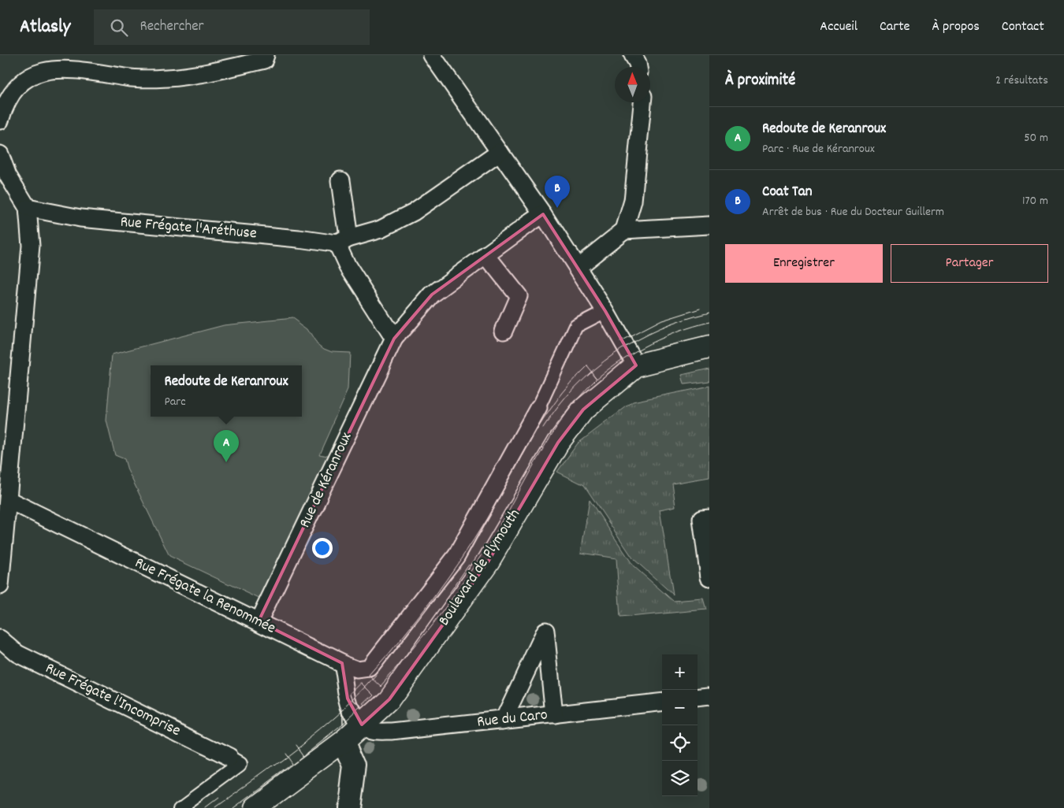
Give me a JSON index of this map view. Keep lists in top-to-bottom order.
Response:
{
  "streets": {
    "main road": ["Boulevard de Plymouth"],
    "street": [
      "Rue Frégate l'Aréthuse",
      "Rue de Kéranroux",
      "Rue Frégate la Renommée",
      "Rue Frégate l'Incomprise",
      "Rue du Caro"
    ]
  },
  "crossings": [
    ["Rue de Kéranroux", "Rue Frégate la Renommée"],
    ["Boulevard de Plymouth", "Rue Frégate la Renommée"],
    ["Boulevard de Plymouth", "Rue du Caro"]
  ],
  "north": "top",
  "page": {
    "header": "Atlasly",
    "search": "Rechercher",
    "nav": [
      "Accueil",
      "Carte",
      "À propos",
      "Contact"
    ],
    "heading": ["À proximité", "2 résultats"],
    "list": [
      {
        "mark": "A",
        "name": "Redoute de Keranroux",
        "note": "Parc · Rue de Kéranroux",
        "value": "50 m"
      },
      {
        "mark": "B",
        "name": "Coat Tan",
        "note": "Arrêt de bus · Rue du Docteur Guillerm",
        "value": "170 m"
      }
    ],
    "pins": ["B", "A"],
    "buttons": ["Enregistrer", "Partager"],
    "popup": ["Redoute de Keranroux", "Parc"],
    "map_buttons": ["+", "−"]
  }
}
